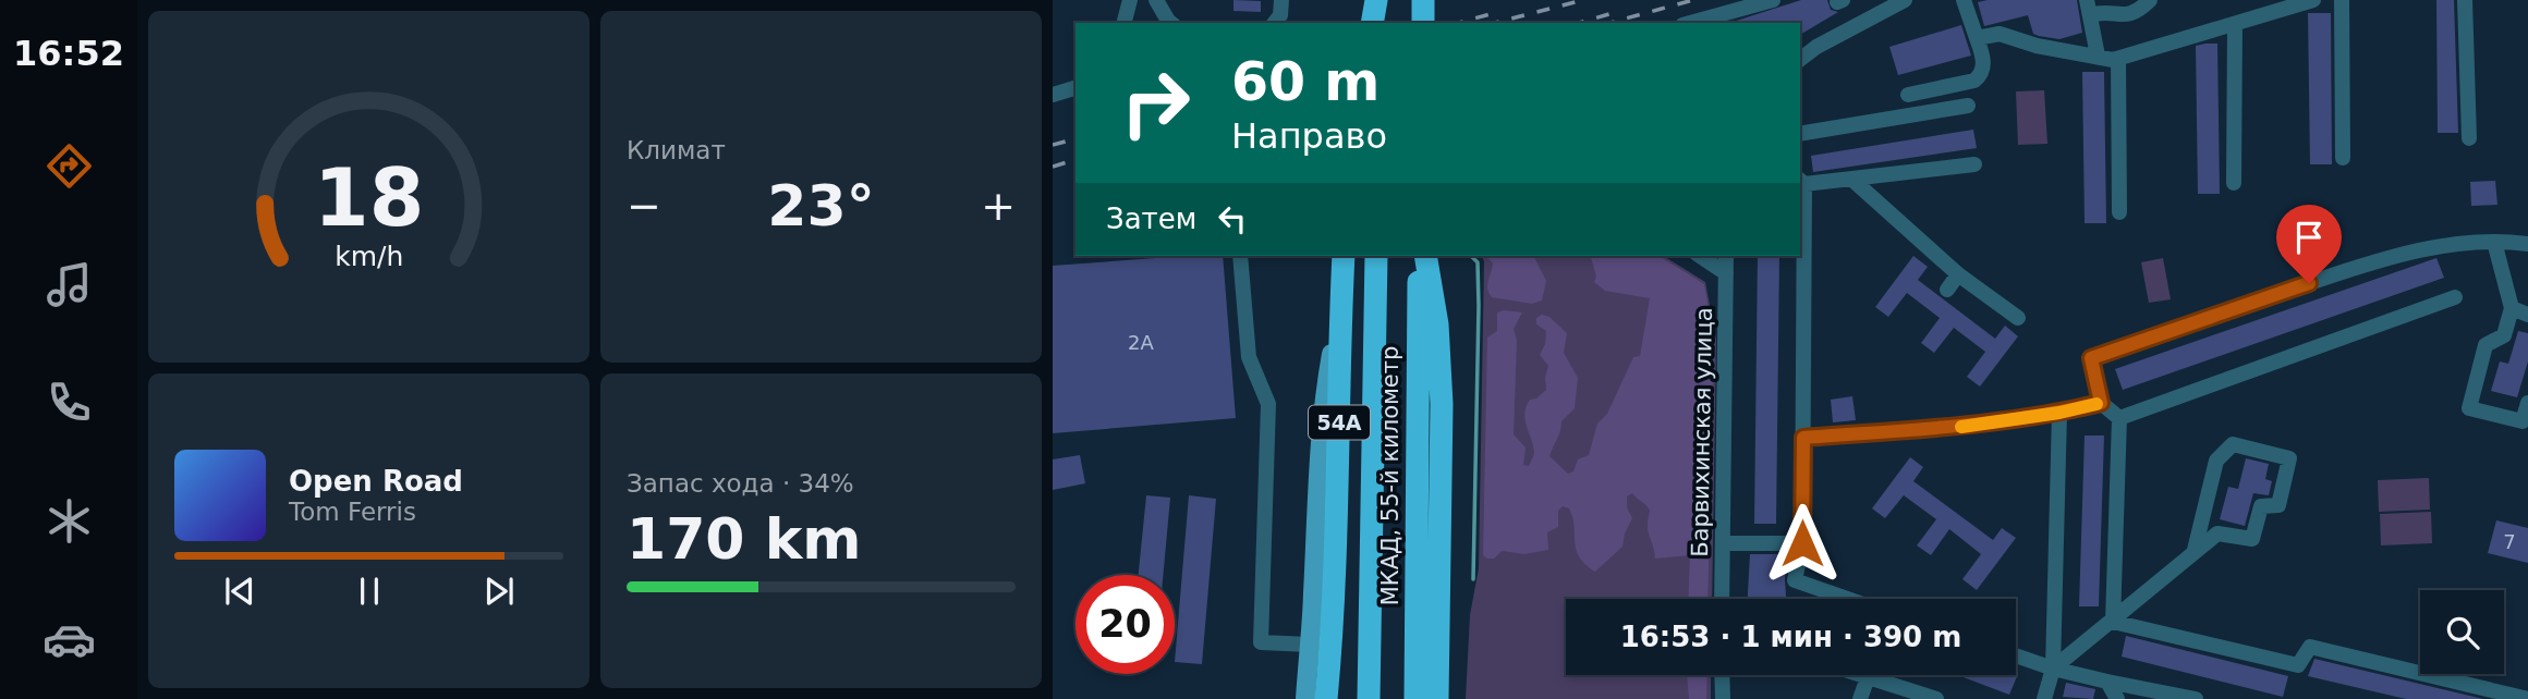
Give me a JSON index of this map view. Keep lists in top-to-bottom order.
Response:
{
  "streets": {
    "highway": ["54А", "МКАД, 55-й километр"],
    "street": ["Барвихинская улица"]
  },
  "house_numbers": ["2А", "7"],
  "page": {
    "tabs": "16:52",
    "tile": [
      "Климат",
      ["Запас хода · 34%", "170 km"]
    ],
    "turn": ["60 m", "Направо"],
    "heat": ["−", "23°", "+"],
    "then": "Затем",
    "song": ["Open Road", "Tom Ferris"],
    "limit": "20",
    "trip": "16:53 · 1 мин · 390 m",
    "gauge": ["18", "km/h"]
  }
}
